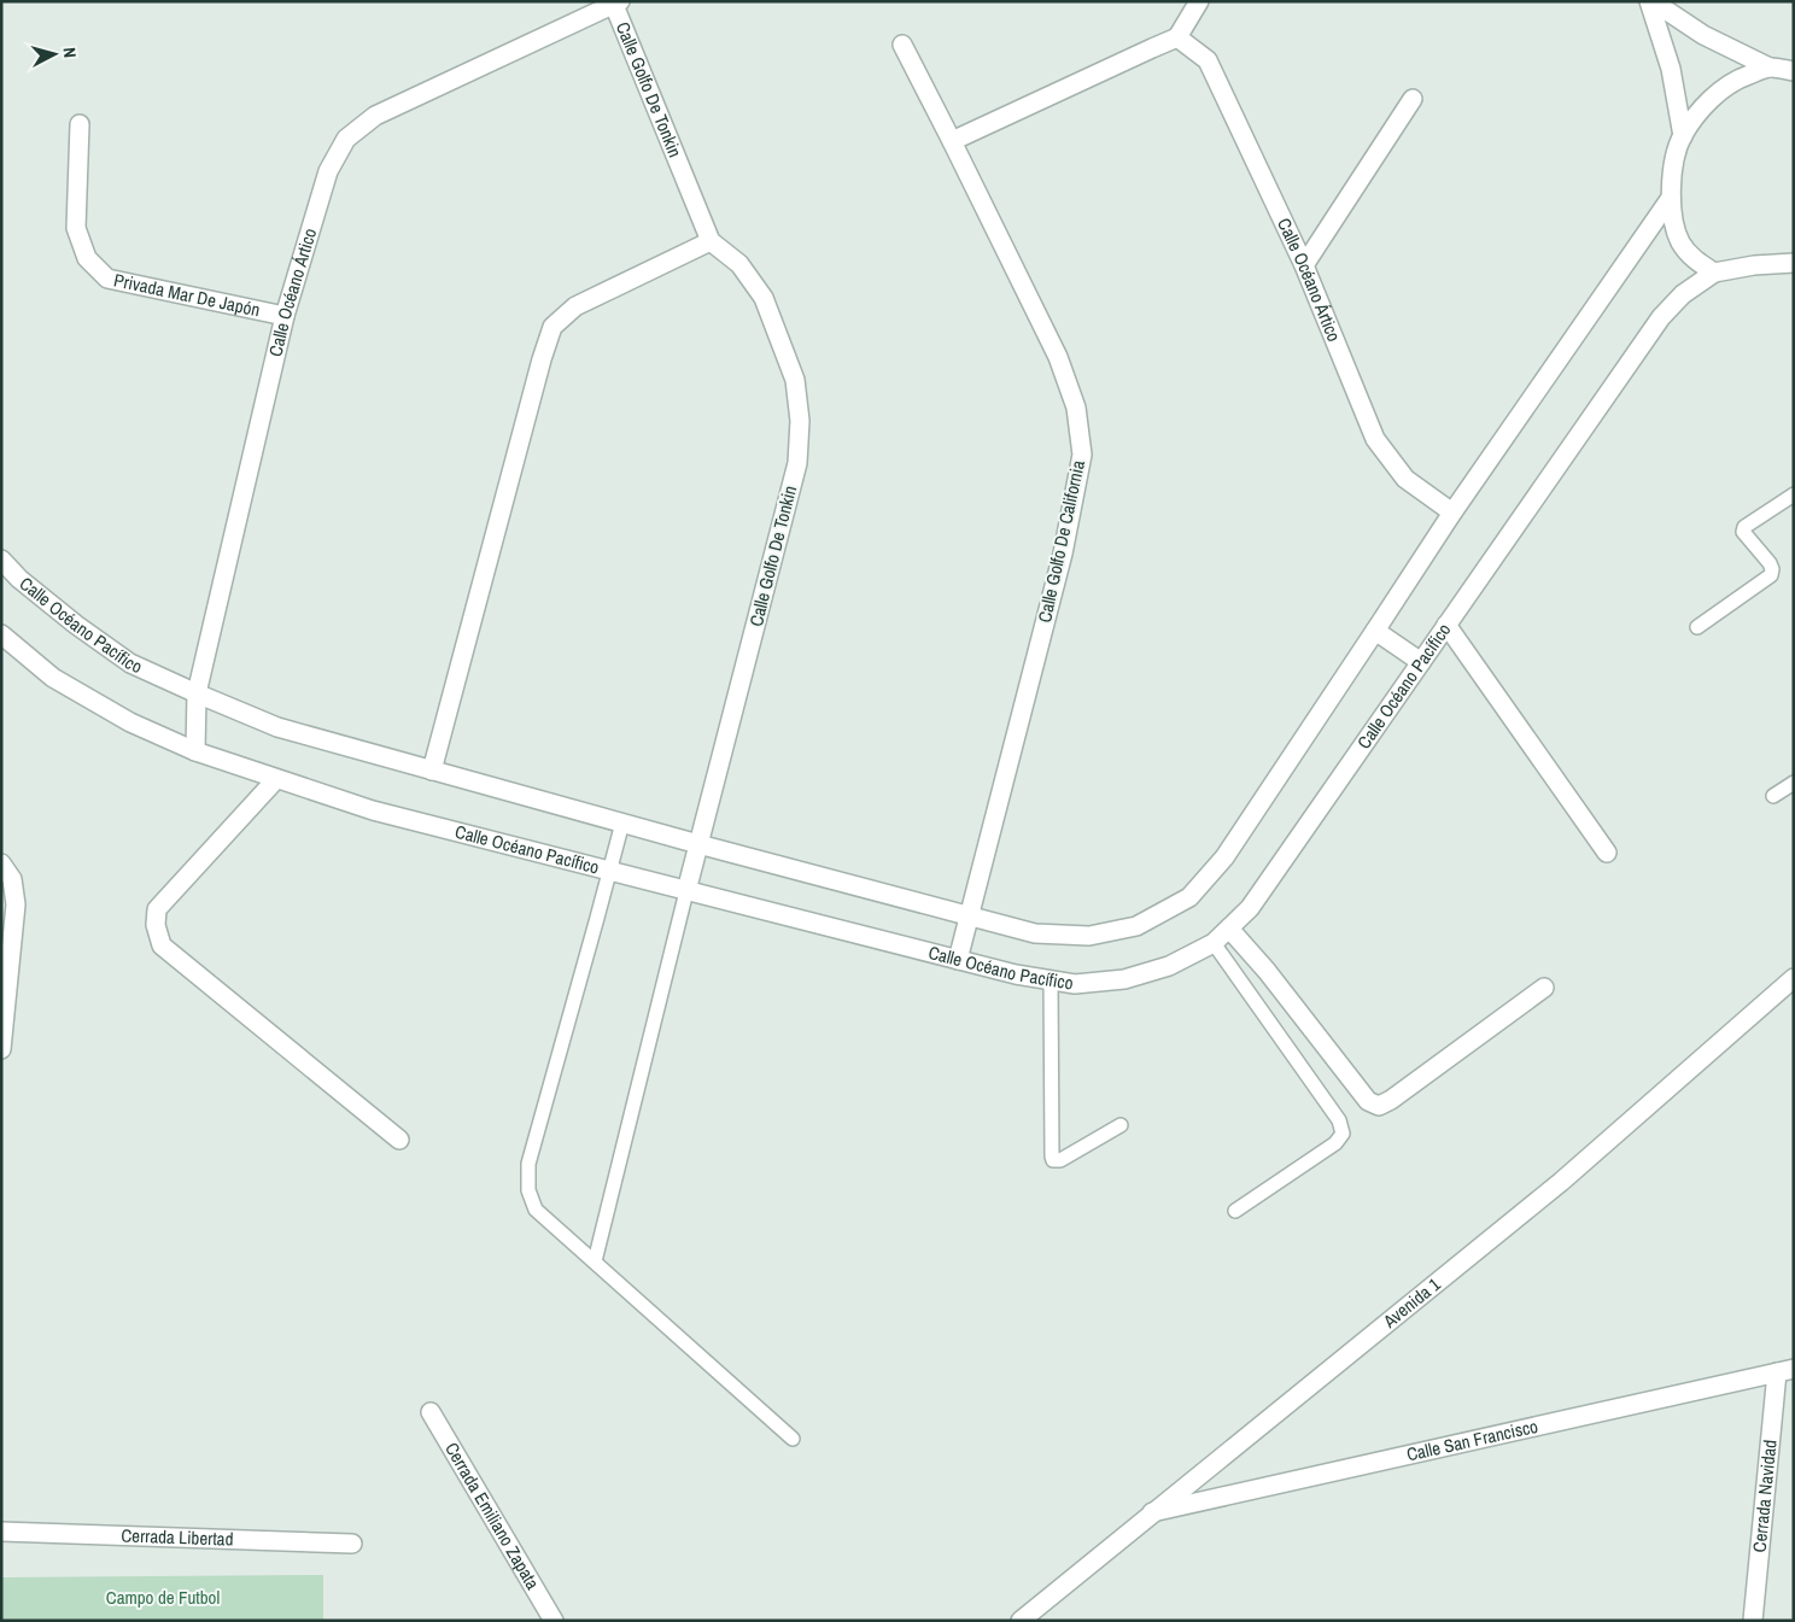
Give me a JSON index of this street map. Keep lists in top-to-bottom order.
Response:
{
  "streets": {
    "street": [
      "Calle Golfo De Tonkin",
      "Calle Océano Ártico",
      "Privada Mar De Japón",
      "Calle Golfo De California",
      "Calle Océano Pacífico",
      "Avenida 1",
      "Calle San Francisco",
      "Cerrada Navidad",
      "Cerrada Emiliano Zapata",
      "Cerrada Libertad"
    ]
  },
  "crossings": [
    ["Calle Golfo De Tonkin", "Calle Océano Ártico"],
    ["Calle Golfo De Tonkin", "Calle Océano Pacífico"],
    ["Calle Océano Ártico", "Privada Mar De Japón"],
    ["Calle Océano Ártico", "Calle Océano Pacífico"],
    ["Calle Golfo De California", "Calle Océano Pacífico"],
    ["Avenida 1", "Calle San Francisco"],
    ["Calle San Francisco", "Cerrada Navidad"]
  ],
  "parks": ["Campo de Futbol"],
  "north": "right"
}
